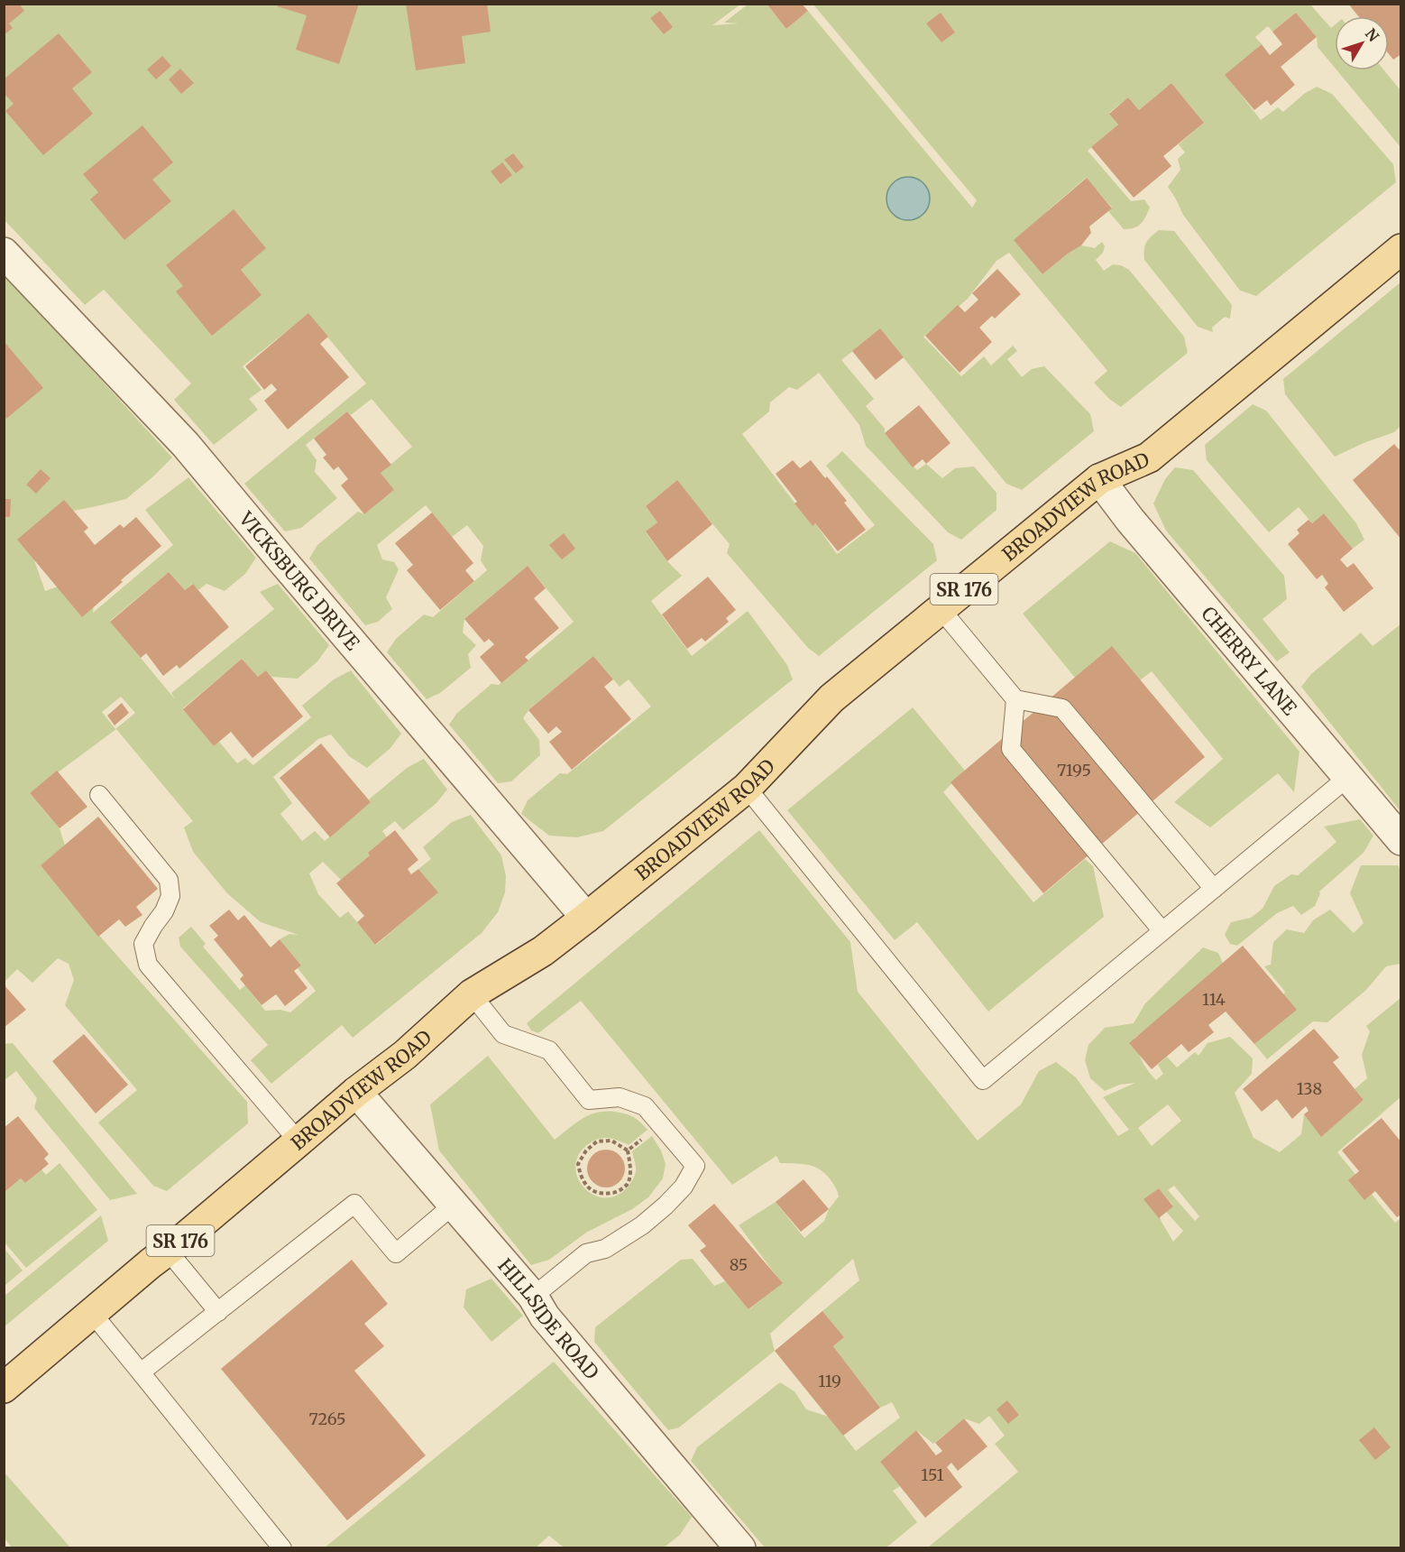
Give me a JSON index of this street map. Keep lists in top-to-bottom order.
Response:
{
  "streets": {
    "main road": ["BROADVIEW ROAD", "SR 176"],
    "street": ["VICKSBURG DRIVE", "CHERRY LANE", "HILLSIDE ROAD"]
  },
  "crossings": [
    ["BROADVIEW ROAD", "VICKSBURG DRIVE"],
    ["BROADVIEW ROAD", "CHERRY LANE"],
    ["BROADVIEW ROAD", "HILLSIDE ROAD"]
  ],
  "house_numbers": [
    "7195",
    "114",
    "138",
    "85",
    "119",
    "7265",
    "151"
  ],
  "north": "top right"
}
